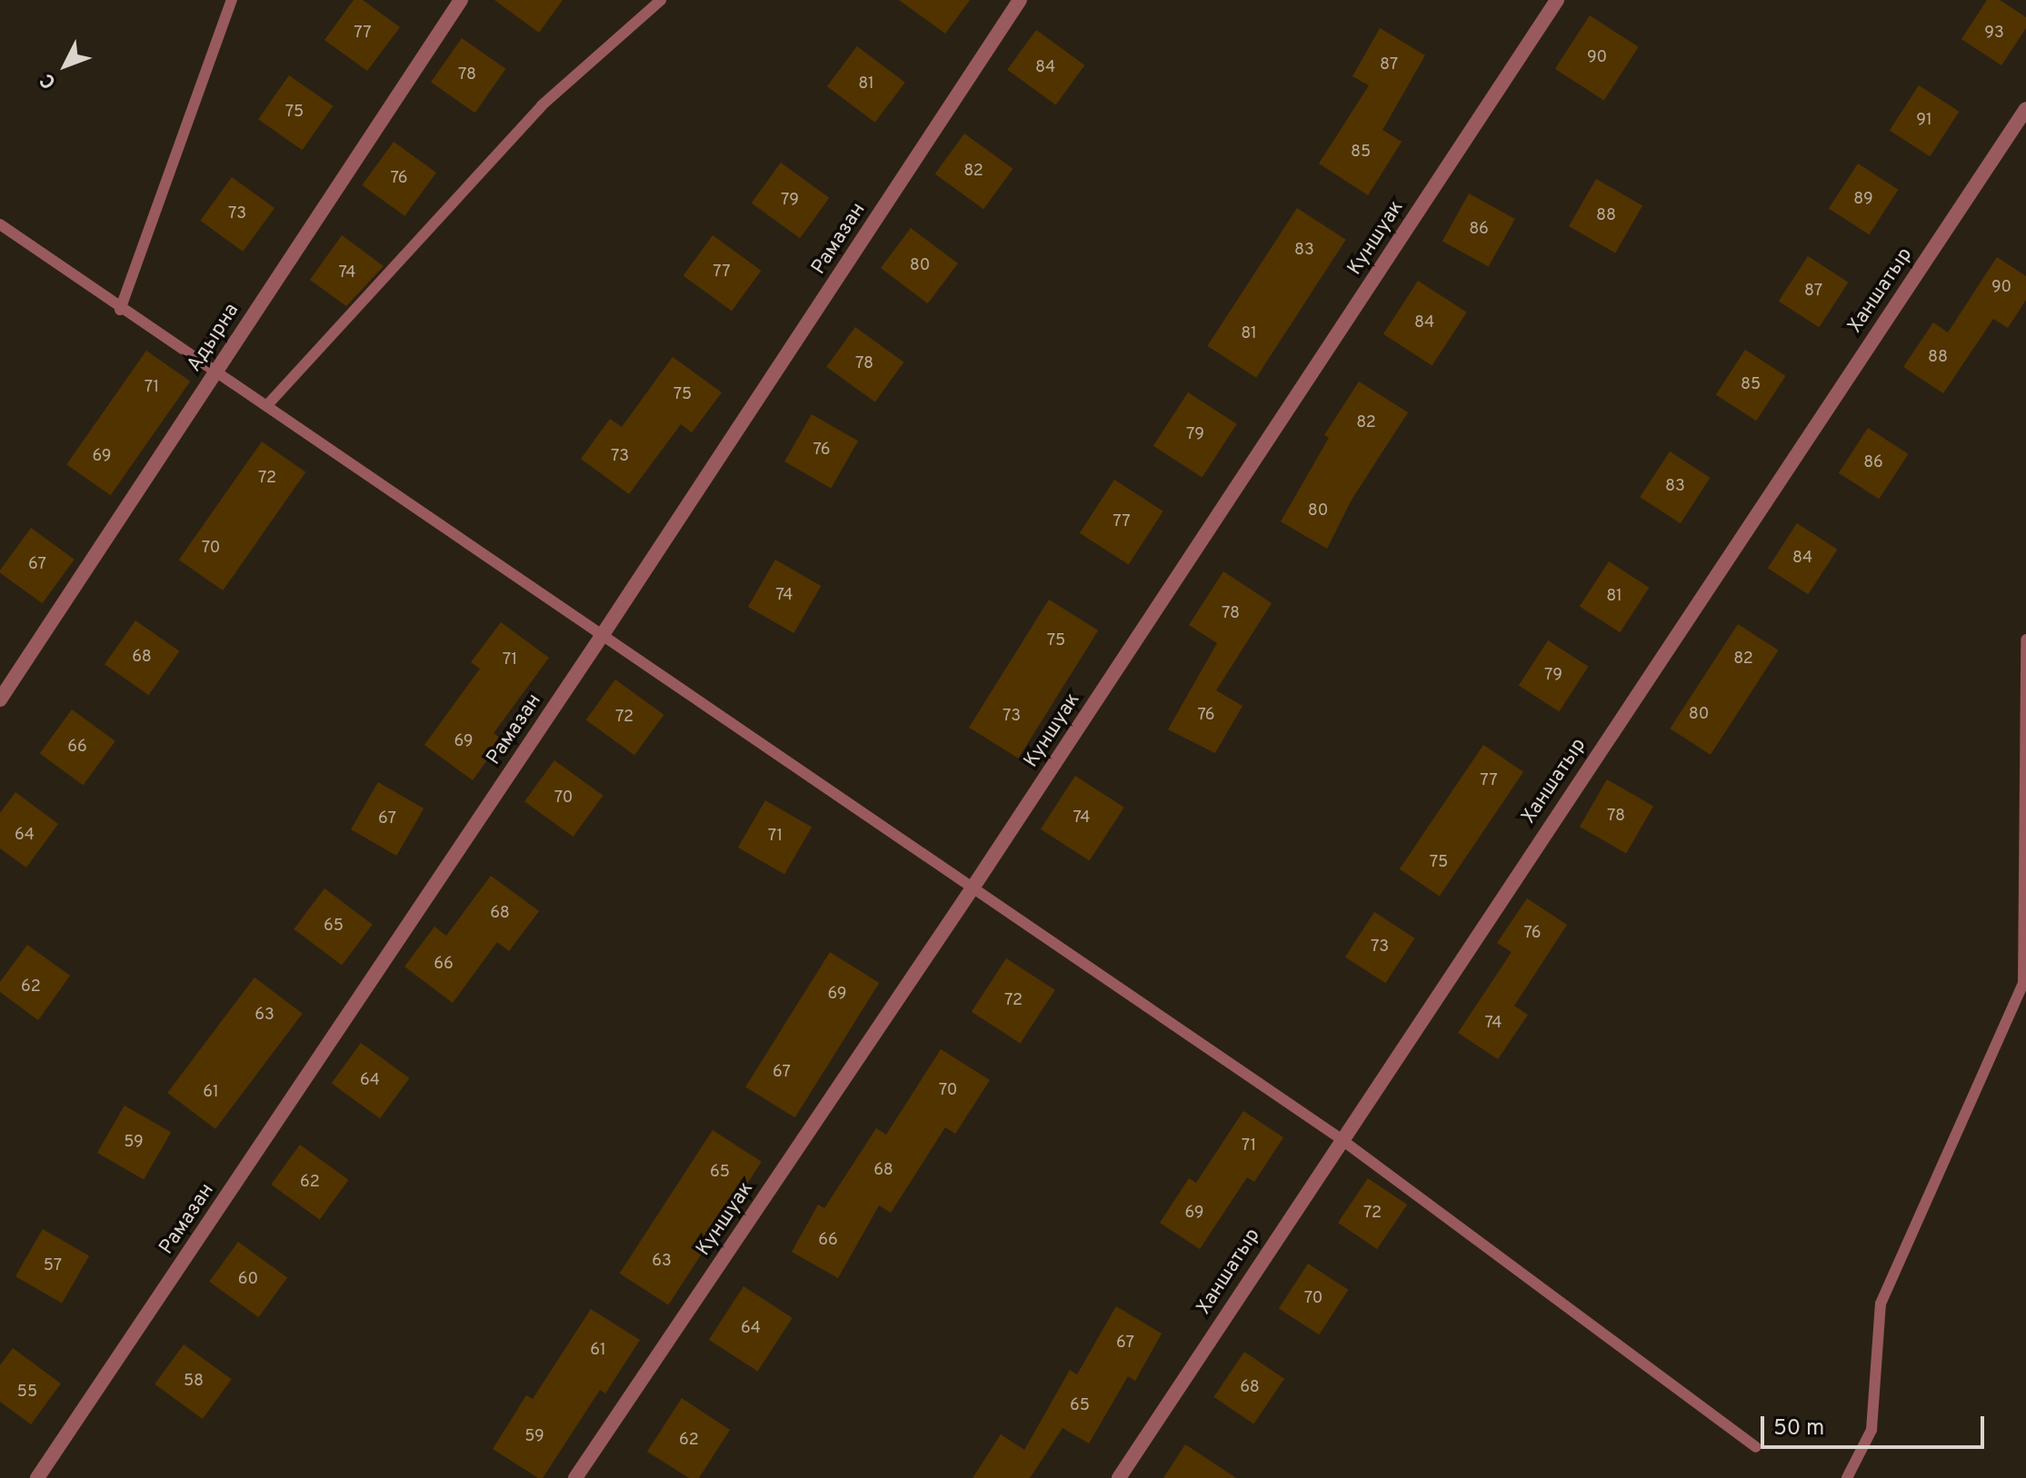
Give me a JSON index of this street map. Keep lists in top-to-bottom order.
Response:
{
  "streets": {
    "street": [
      "Куншуак",
      "Рамазан",
      "Ханшатыр",
      "Адырна"
    ]
  },
  "house_numbers": [
    "77",
    "93",
    "90",
    "87",
    "84",
    "78",
    "81",
    "75",
    "91",
    "85",
    "82",
    "76",
    "89",
    "79",
    "73",
    "88",
    "86",
    "83",
    "80",
    "77",
    "74",
    "90",
    "87",
    "84",
    "81",
    "88",
    "78",
    "85",
    "71",
    "75",
    "82",
    "79",
    "76",
    "69",
    "73",
    "86",
    "72",
    "83",
    "80",
    "77",
    "70",
    "84",
    "67",
    "74",
    "81",
    "78",
    "75",
    "68",
    "82",
    "71",
    "79",
    "80",
    "76",
    "73",
    "72",
    "69",
    "66",
    "77",
    "70",
    "78",
    "74",
    "67",
    "64",
    "71",
    "75",
    "68",
    "65",
    "76",
    "73",
    "66",
    "62",
    "69",
    "72",
    "63",
    "74",
    "67",
    "64",
    "70",
    "61",
    "59",
    "71",
    "68",
    "65",
    "62",
    "69",
    "72",
    "66",
    "63",
    "57",
    "60",
    "70",
    "64",
    "67",
    "61",
    "58",
    "68",
    "55",
    "65",
    "59",
    "62"
  ],
  "scale_bar": "50 m",
  "north": "bottom left"
}
